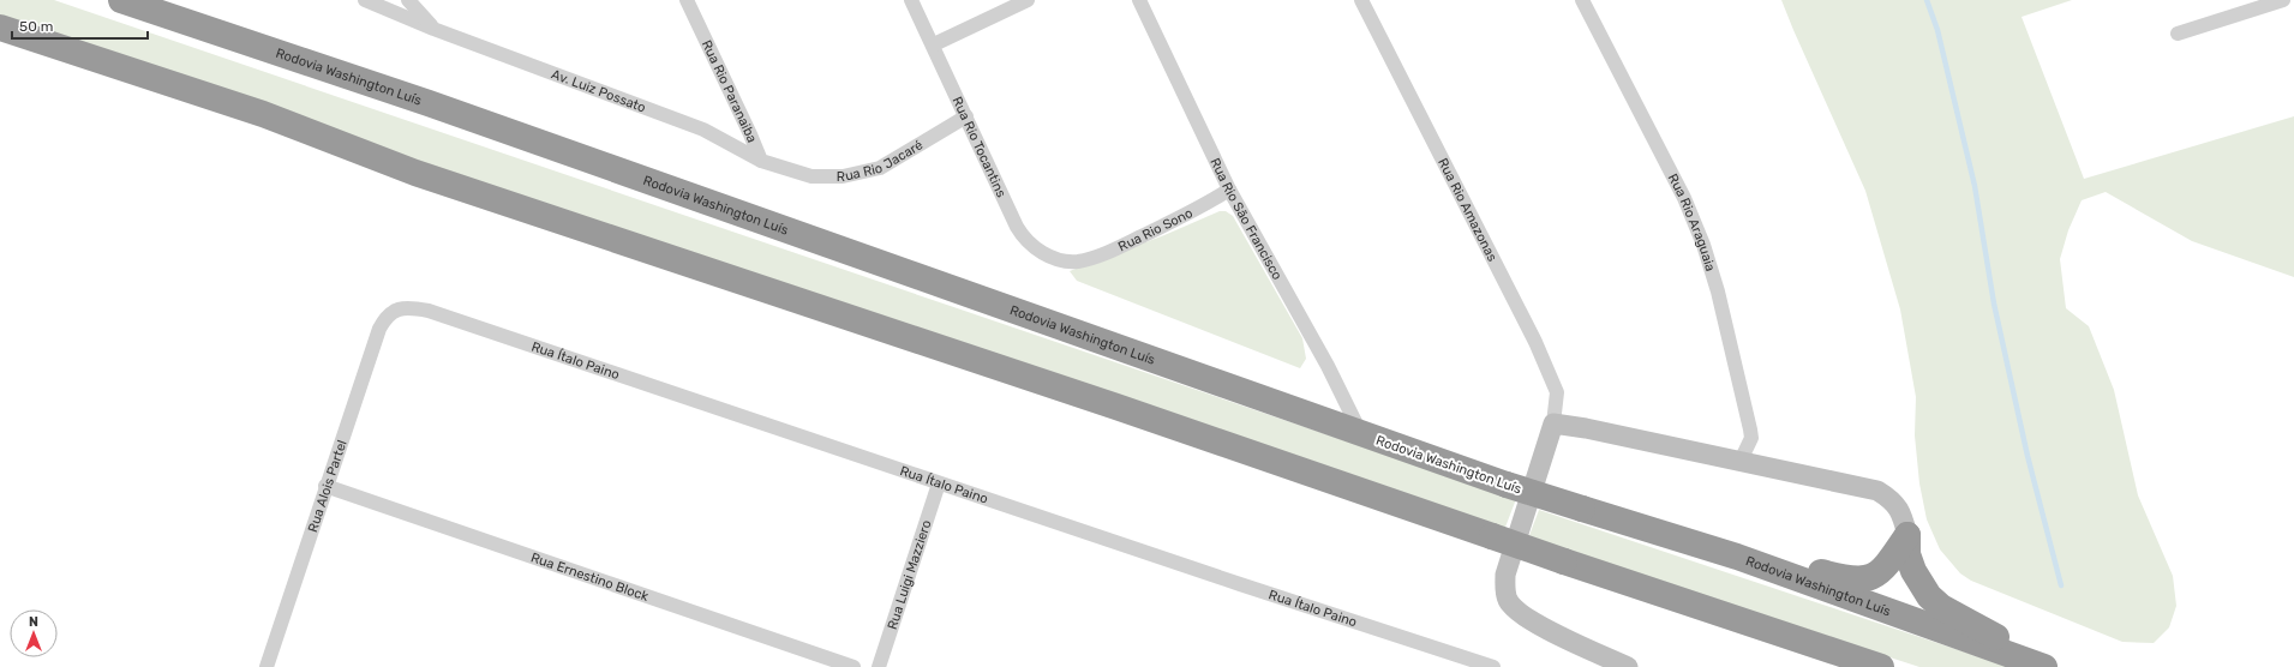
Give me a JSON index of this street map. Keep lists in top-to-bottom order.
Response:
{
  "streets": {
    "highway": ["Rodovia Washington Luís"],
    "street": [
      "Av. Luiz Possato",
      "Rua Rio Paranaiba",
      "Rua Rio Tocantins",
      "Rua Rio Jacaré",
      "Rua Rio Amazonas",
      "Rua Rio São Francisco",
      "Rua Rio Araguaia",
      "Rua Rio Sono",
      "Rua Ítalo Paino",
      "Rua Alois Partel",
      "Rua Luigi Mazziero",
      "Rua Ernestino Block"
    ]
  },
  "crossings": [
    ["Rodovia Washington Luís", "Rua Rio São Francisco"],
    ["Av. Luiz Possato", "Rua Rio Paranaiba"],
    ["Av. Luiz Possato", "Rua Rio Jacaré"],
    ["Rua Rio Paranaiba", "Rua Rio Jacaré"],
    ["Rua Rio Tocantins", "Rua Rio Jacaré"],
    ["Rua Rio Tocantins", "Rua Rio Sono"],
    ["Rua Rio São Francisco", "Rua Rio Sono"],
    ["Rua Ítalo Paino", "Rua Alois Partel"],
    ["Rua Ítalo Paino", "Rua Luigi Mazziero"],
    ["Rua Alois Partel", "Rua Ernestino Block"]
  ],
  "scale_bar": "50 m",
  "north": "top"
}
